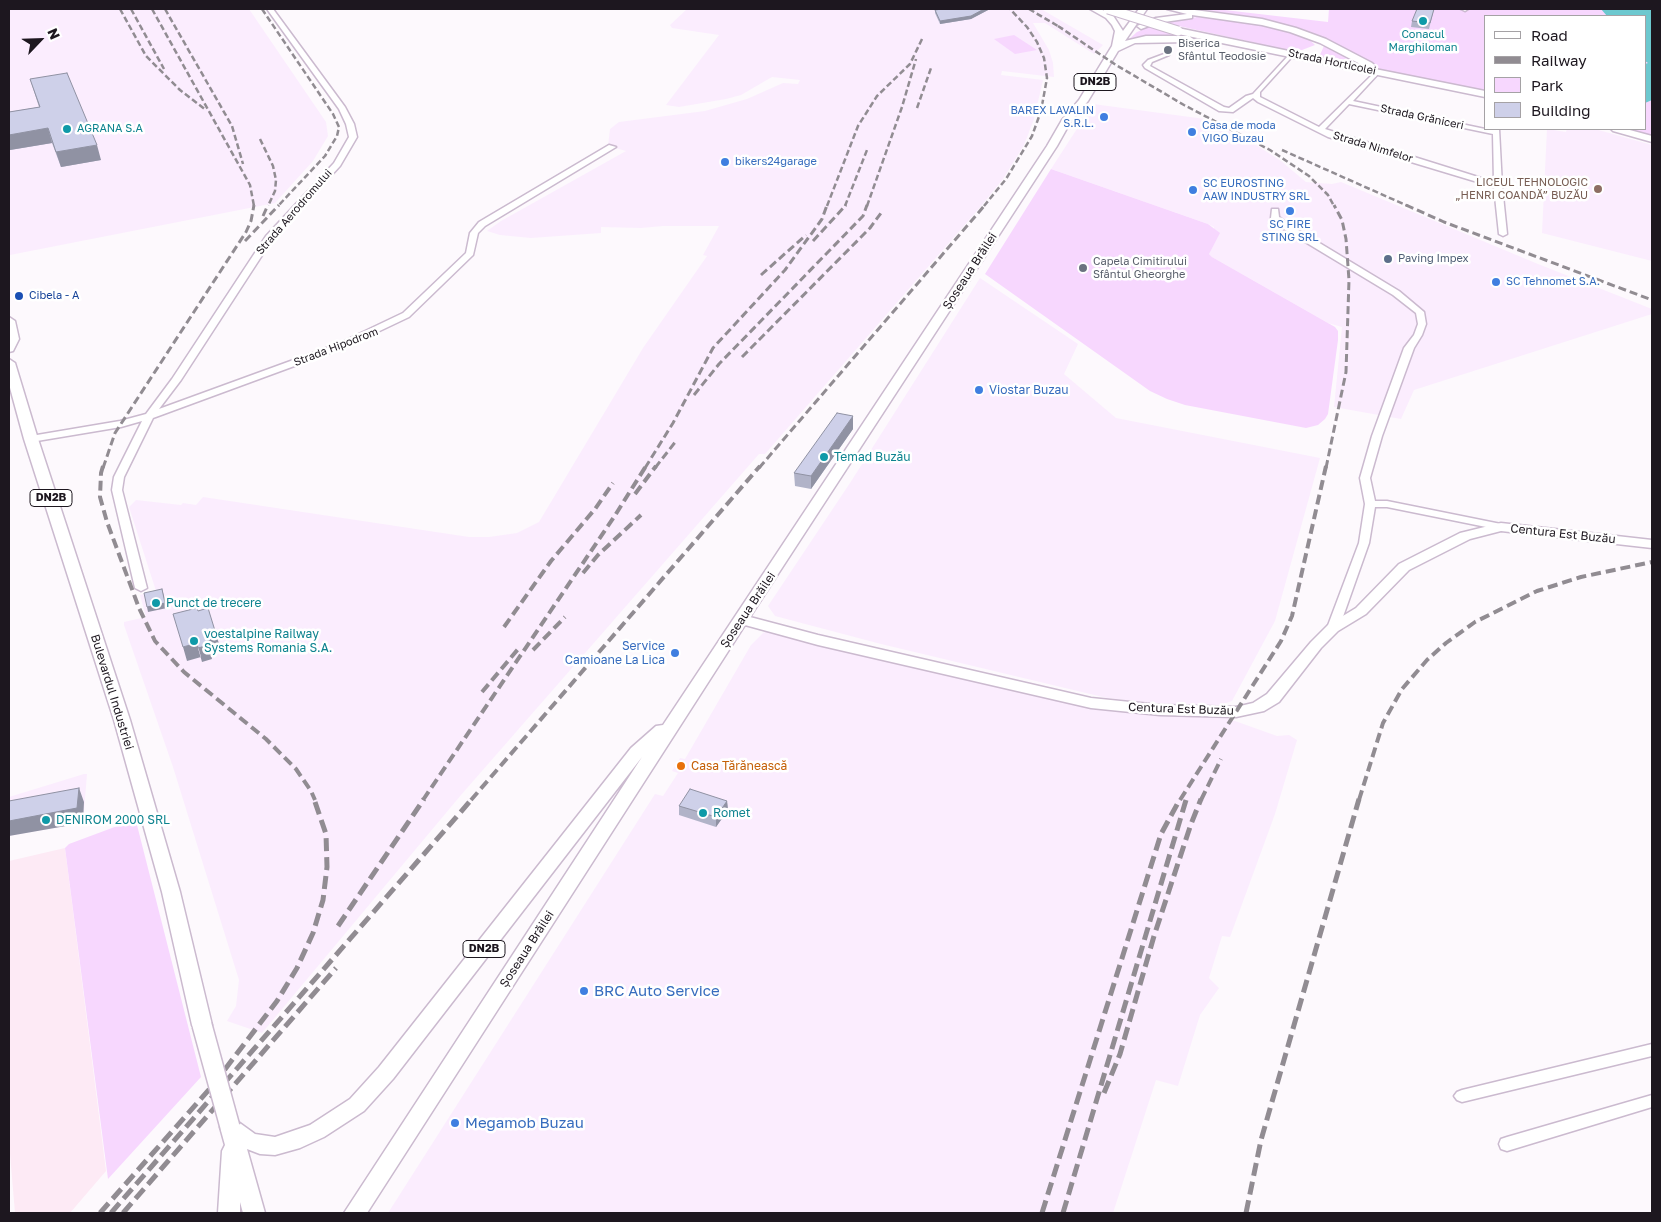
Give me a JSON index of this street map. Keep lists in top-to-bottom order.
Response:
{
  "streets": {
    "main road": [
      "Strada Horticolei",
      "DN2B",
      "Șoseaua Brăilei",
      "Centura Est Buzău",
      "Bulevardul Industriei"
    ],
    "street": [
      "Strada Grăniceri",
      "Strada Nimfelor",
      "Strada Aerodromului",
      "Strada Hipodrom"
    ]
  },
  "crossings": [
    ["DN2B", "Șoseaua Brăilei"],
    ["DN2B", "Bulevardul Industriei"],
    ["Strada Aerodromului", "Strada Hipodrom"],
    ["Șoseaua Brăilei", "Centura Est Buzău"],
    ["Strada Hipodrom", "Bulevardul Industriei"]
  ],
  "places": [
    "Conacul Marghiloman",
    "Biserica Sfântul Teodosie",
    "BAREX LAVALIN S.R.L.",
    "AGRANA S.A",
    "Casa de moda VIGO Buzau",
    "bikers24garage",
    "LICEUL TEHNOLOGIC „HENRI COANDĂ” BUZĂU",
    "SC EUROSTING AAW INDUSTRY SRL",
    "SC FIRE STING SRL",
    "Paving Impex",
    "Capela Cimitirului Sfântul Gheorghe",
    "SC Tehnomet S.A.",
    "Cibela - A",
    "Viostar Buzau",
    "Temad Buzău",
    "Punct de trecere",
    "voestalpine Railway Systems Romania S.A.",
    "Service Camioane La Lica",
    "Casa Tărănească",
    "Romet",
    "DENIROM 2000 SRL",
    "BRC Auto Service",
    "Megamob Buzau"
  ],
  "legend": [
    "Road",
    "Railway",
    "Park",
    "Building"
  ],
  "north": "top right"
}
